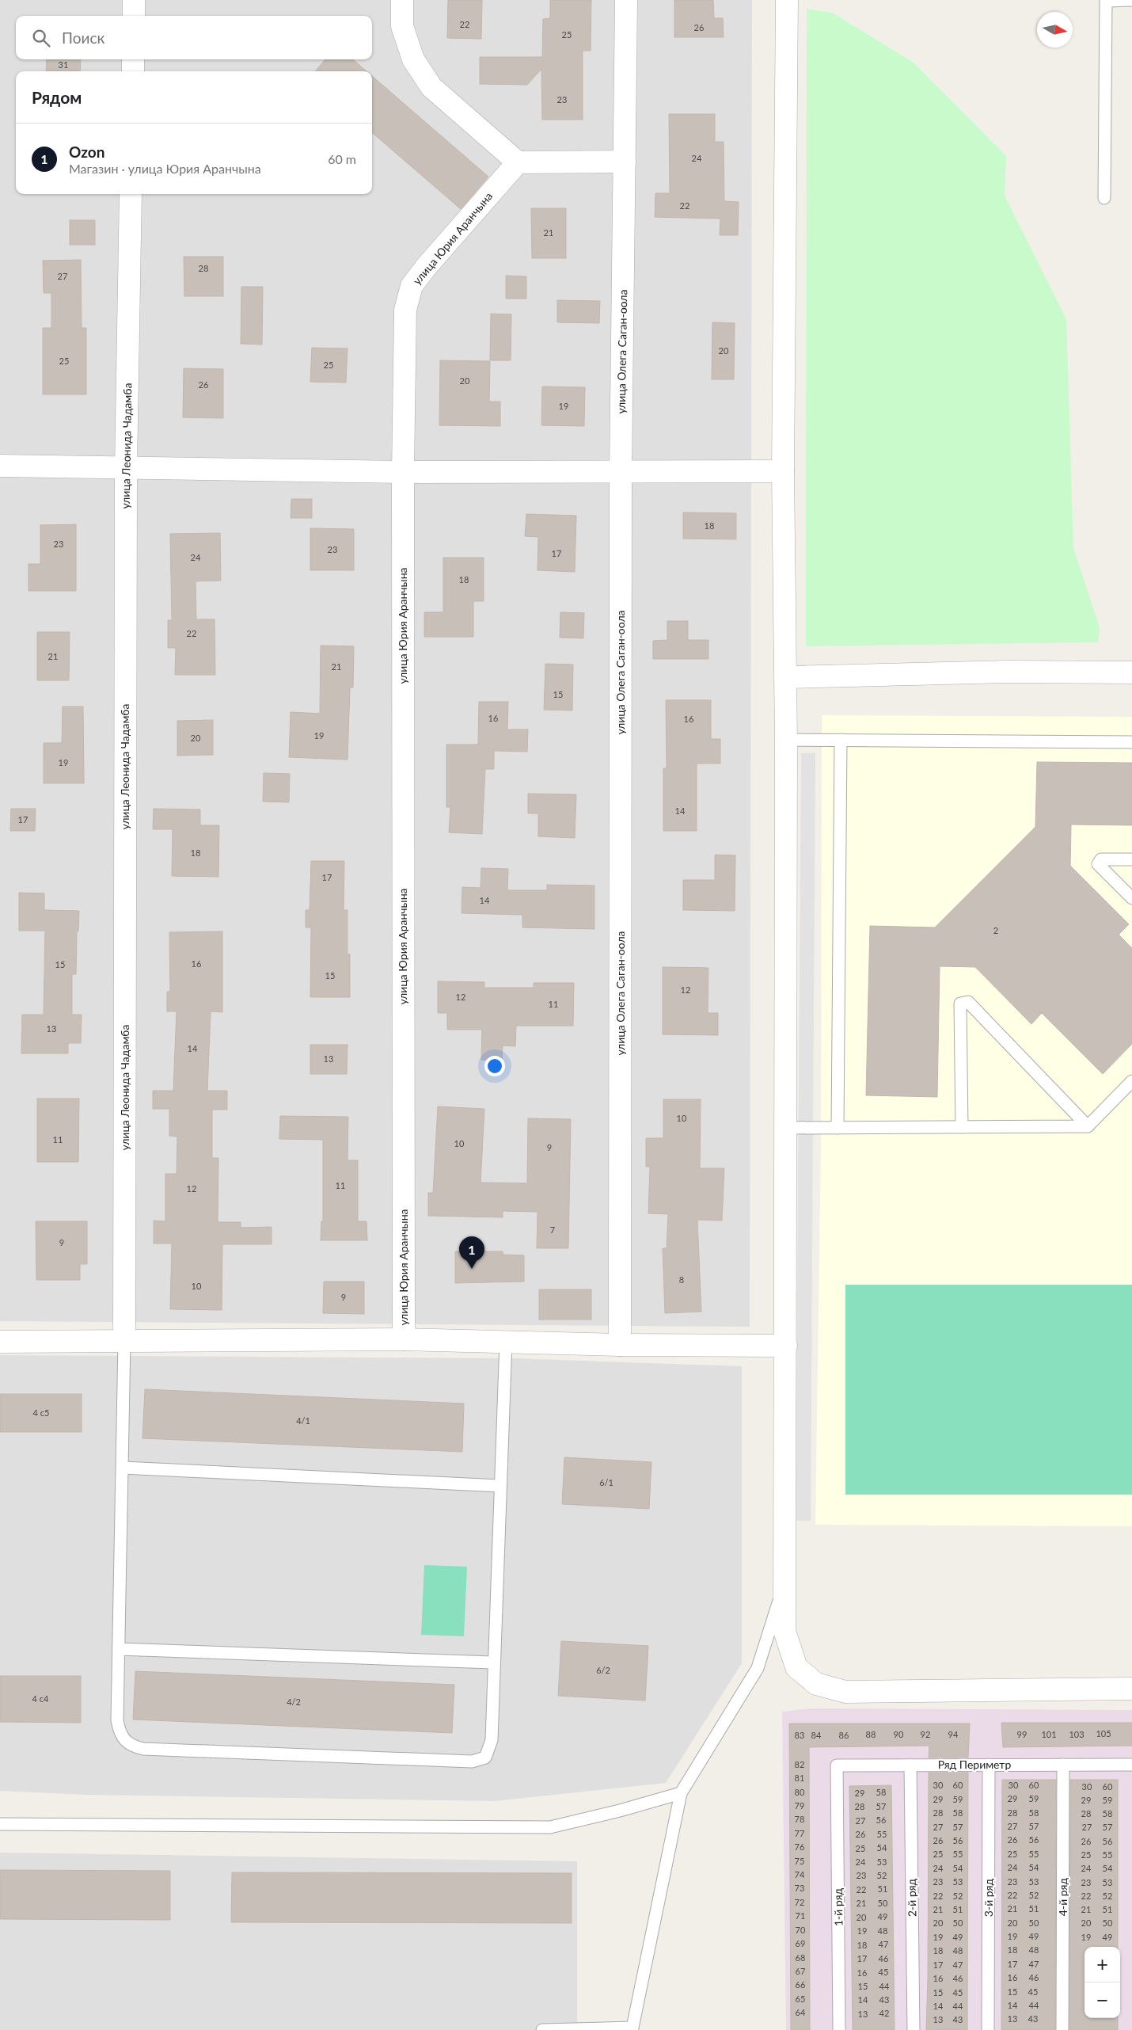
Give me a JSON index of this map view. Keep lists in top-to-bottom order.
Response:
{
  "streets": {
    "street": ["улица Юрия Аранчына", "улица Олега Саган-оола", "улица Леонида Чадамба"],
    "lane": [
      "Ряд Периметр",
      "4-й ряд",
      "2-й ряд",
      "3-й ряд",
      "1-й ряд"
    ]
  },
  "crossings": [
    ["Ряд Периметр", "4-й ряд"],
    ["Ряд Периметр", "2-й ряд"],
    ["Ряд Периметр", "3-й ряд"],
    ["Ряд Периметр", "1-й ряд"]
  ],
  "house_numbers": [
    "22",
    "26",
    "25",
    "31",
    "23",
    "24",
    "22",
    "21",
    "28",
    "27",
    "20",
    "25",
    "25",
    "20",
    "26",
    "19",
    "18",
    "23",
    "23",
    "17",
    "24",
    "18",
    "22",
    "21",
    "21",
    "15",
    "16",
    "16",
    "19",
    "20",
    "19",
    "14",
    "17",
    "18",
    "17",
    "14",
    "2",
    "16",
    "15",
    "15",
    "12",
    "12",
    "11",
    "13",
    "14",
    "13",
    "10",
    "11",
    "10",
    "9",
    "11",
    "12",
    "7",
    "9",
    "8",
    "10",
    "9",
    "4 с5",
    "4/1",
    "6/1",
    "6/2",
    "4 с4",
    "4/2",
    "105",
    "88",
    "90",
    "92",
    "94",
    "99",
    "101",
    "103",
    "83",
    "84",
    "86",
    "82",
    "81",
    "30",
    "60",
    "30",
    "60",
    "30",
    "60",
    "80",
    "58",
    "29",
    "29",
    "59",
    "29",
    "59",
    "29",
    "59",
    "79",
    "28",
    "57",
    "28",
    "58",
    "28",
    "58",
    "28",
    "58",
    "78",
    "56",
    "27",
    "27",
    "57",
    "27",
    "57",
    "27",
    "57",
    "77",
    "26",
    "55",
    "26",
    "56",
    "26",
    "56",
    "26",
    "56",
    "76",
    "54",
    "25",
    "25",
    "55",
    "25",
    "55",
    "25",
    "55",
    "75",
    "24",
    "53",
    "24",
    "54",
    "24",
    "54",
    "24",
    "54",
    "74",
    "23",
    "52",
    "23",
    "53",
    "23",
    "53",
    "23",
    "53",
    "73",
    "51",
    "22",
    "22",
    "52",
    "22",
    "52",
    "22",
    "52",
    "72",
    "21",
    "50",
    "21",
    "51",
    "21",
    "51",
    "21",
    "51",
    "71",
    "49",
    "20",
    "20",
    "50",
    "20",
    "50",
    "20",
    "50",
    "70",
    "19",
    "48",
    "19",
    "49",
    "19",
    "49",
    "19",
    "49",
    "69",
    "47",
    "18",
    "18",
    "48",
    "18",
    "48",
    "68",
    "17",
    "46",
    "17",
    "47",
    "17",
    "47",
    "67",
    "45",
    "16",
    "16",
    "46",
    "16",
    "46",
    "66",
    "15",
    "44",
    "15",
    "45",
    "15",
    "45",
    "65",
    "14",
    "43",
    "14",
    "44",
    "14",
    "44",
    "64",
    "42",
    "13",
    "13",
    "43",
    "13",
    "43"
  ],
  "north": "right",
  "page": {
    "search": "Поиск",
    "heading": "Рядом",
    "list": [
      {
        "mark": "1",
        "name": "Ozon",
        "note": "Магазин · улица Юрия Аранчына",
        "value": "60 m"
      }
    ],
    "pins": "1",
    "map_buttons": ["+", "−"]
  }
}
